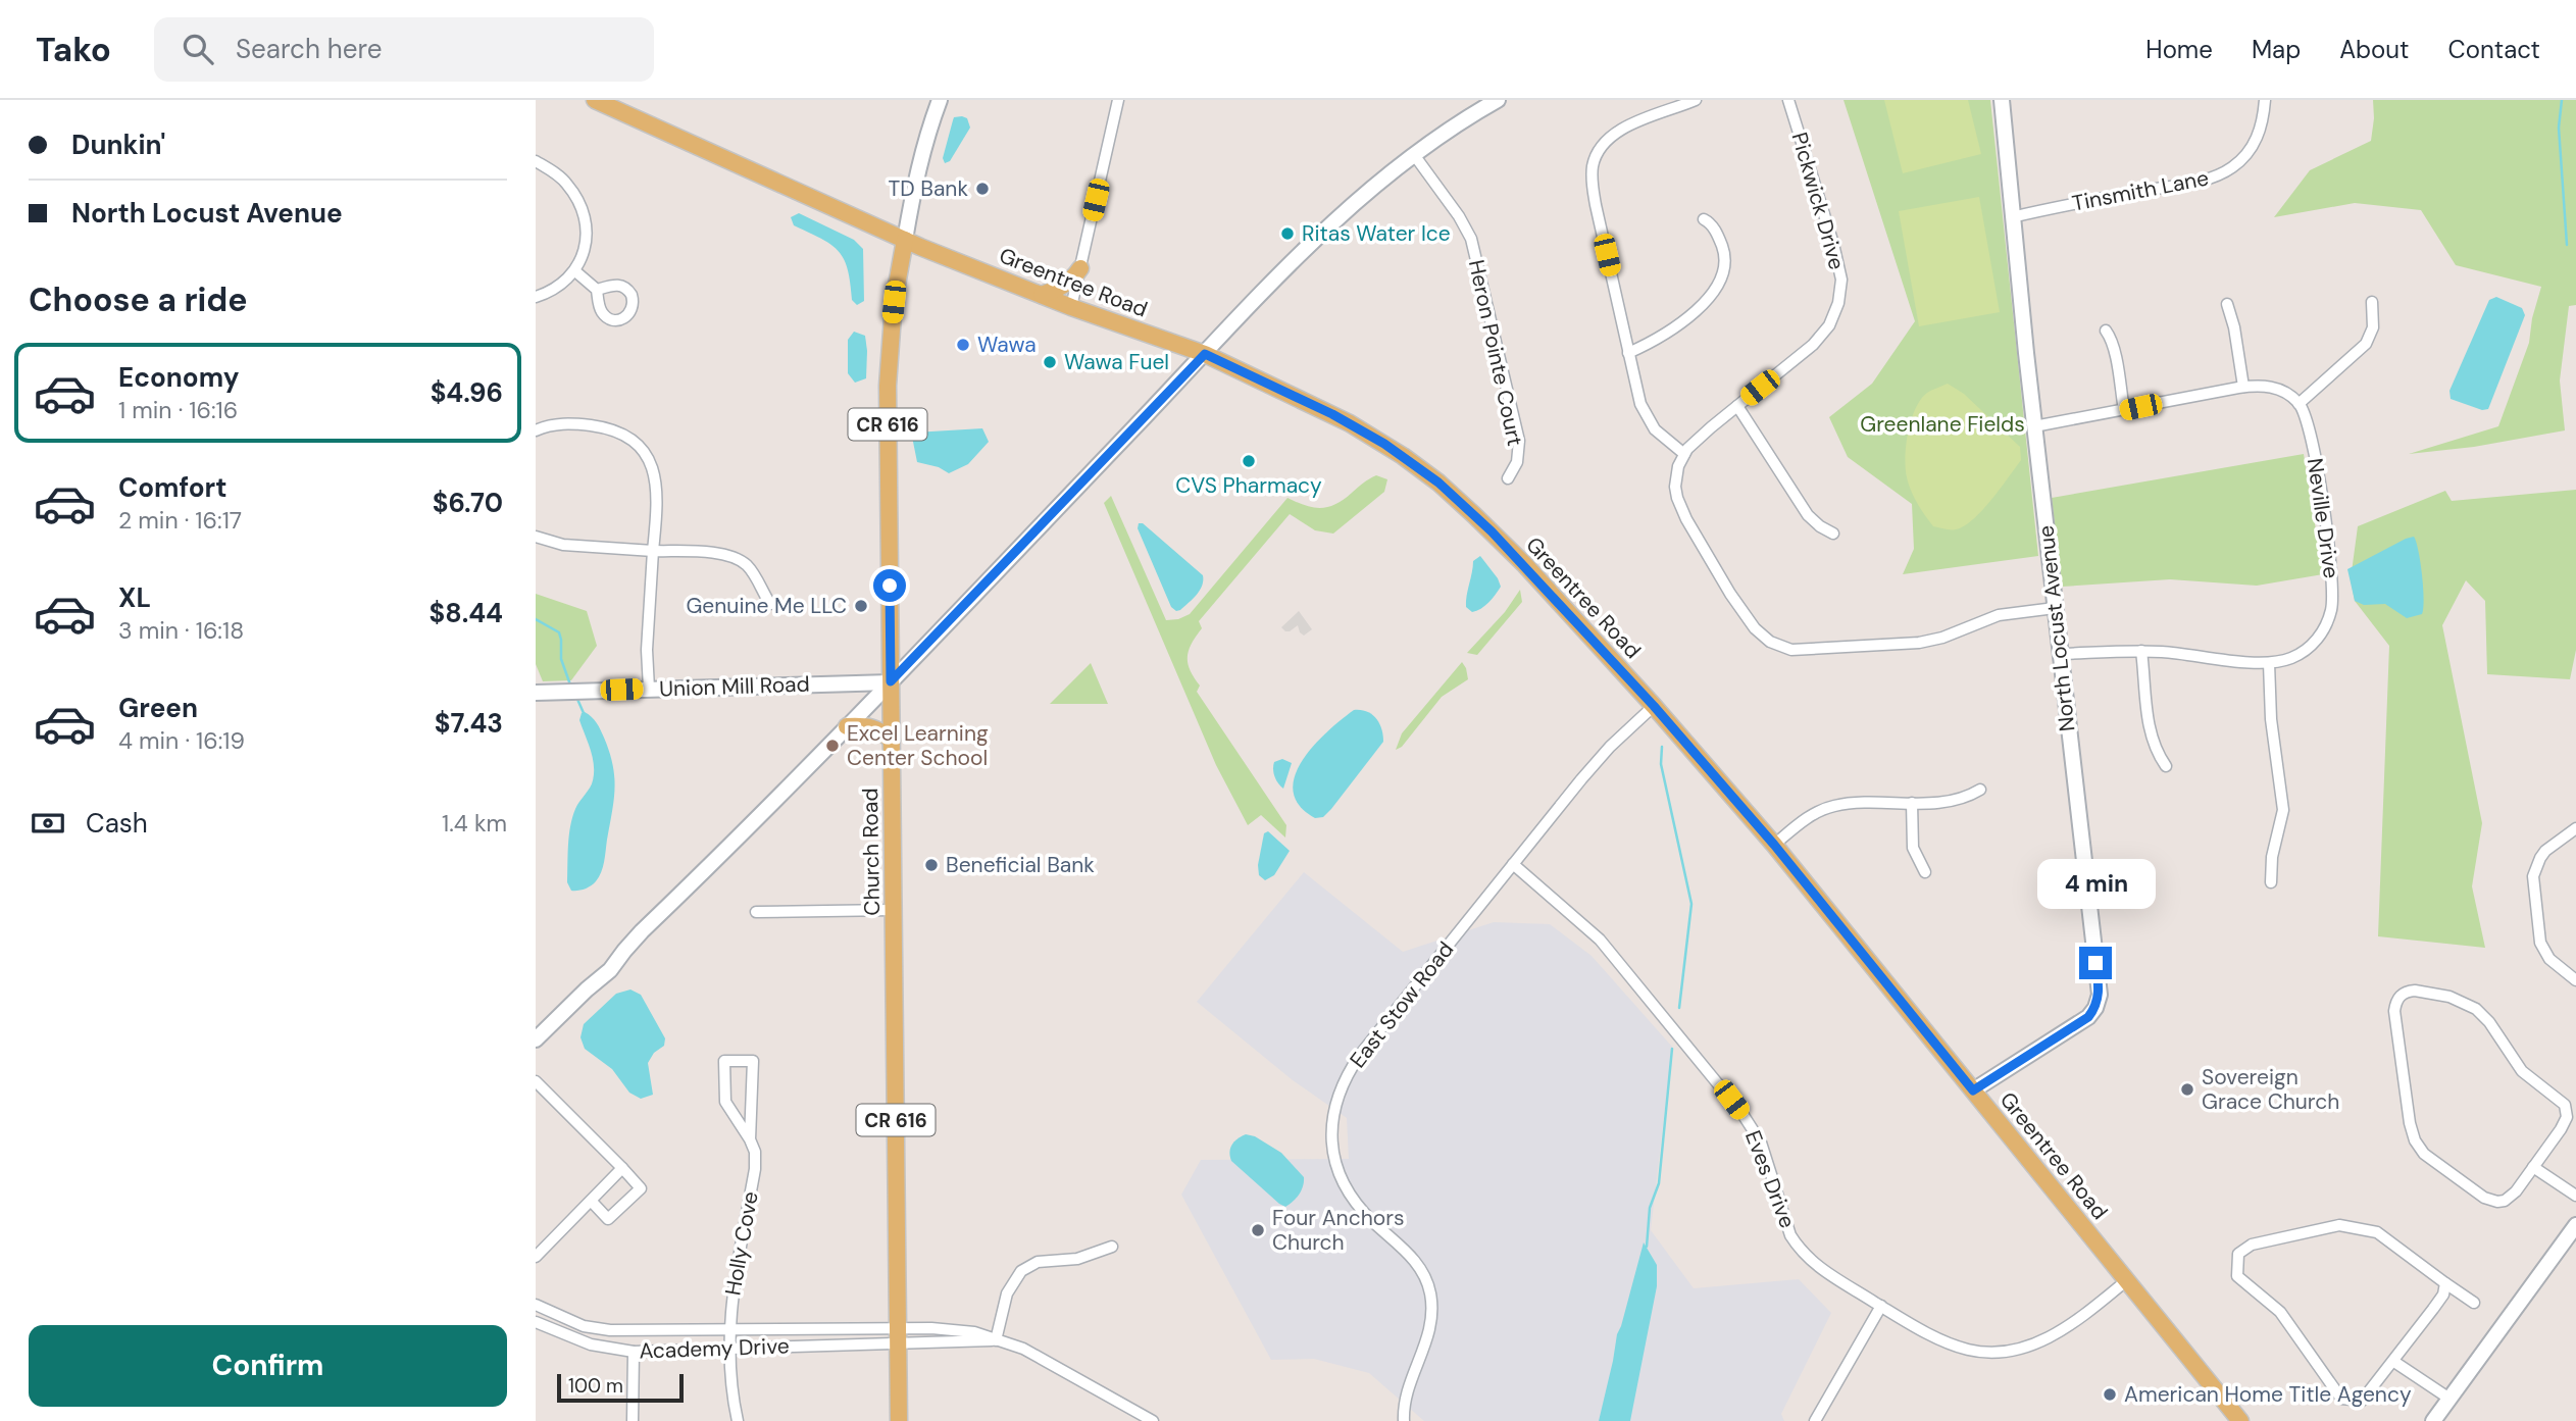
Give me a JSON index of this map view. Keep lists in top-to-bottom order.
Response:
{
  "streets": {
    "main road": ["Greentree Road", "CR 616", "Church Road"],
    "street": [
      "Tinsmith Lane",
      "Pickwick Drive",
      "Heron Pointe Court",
      "Neville Drive",
      "North Locust Avenue",
      "Union Mill Road",
      "East Stow Road",
      "Eves Drive",
      "Holly Cove",
      "Academy Drive"
    ]
  },
  "crossings": [
    ["Tinsmith Lane", "North Locust Avenue"],
    ["Greentree Road", "North Locust Avenue"],
    ["Greentree Road", "Church Road"],
    ["Greentree Road", "East Stow Road"],
    ["Greentree Road", "Eves Drive"],
    ["Neville Drive", "North Locust Avenue"],
    ["Union Mill Road", "Church Road"],
    ["Church Road", "Academy Drive"],
    ["East Stow Road", "Eves Drive"],
    ["Holly Cove", "Academy Drive"]
  ],
  "parks": ["Greenlane Fields"],
  "places": [
    "TD Bank",
    "Ritas Water Ice",
    "Wawa",
    "Wawa Fuel",
    "CVS Pharmacy",
    "Genuine Me LLC",
    "Excel Learning Center School",
    "Beneficial Bank",
    "Sovereign Grace Church",
    "Four Anchors Church",
    "American Home Title Agency"
  ],
  "scale_bar": "100 m",
  "page": {
    "header": "Tako",
    "search": "Search here",
    "nav": [
      "Home",
      "Map",
      "About",
      "Contact"
    ],
    "banner": ["Dunkin'", "North Locust Avenue"],
    "heading": "Choose a ride",
    "list": [
      {
        "name": "Economy",
        "note": "1 min · 16:16",
        "value": "$4.96"
      },
      {
        "name": "Comfort",
        "note": "2 min · 16:17",
        "value": "$6.70"
      },
      {
        "name": "XL",
        "note": "3 min · 16:18",
        "value": "$8.44"
      },
      {
        "name": "Green",
        "note": "4 min · 16:19",
        "value": "$7.43"
      }
    ],
    "pay": ["Cash", "1.4 km"],
    "bubble": "4 min",
    "buttons": "Confirm",
    "scale": "100 m"
  }
}
